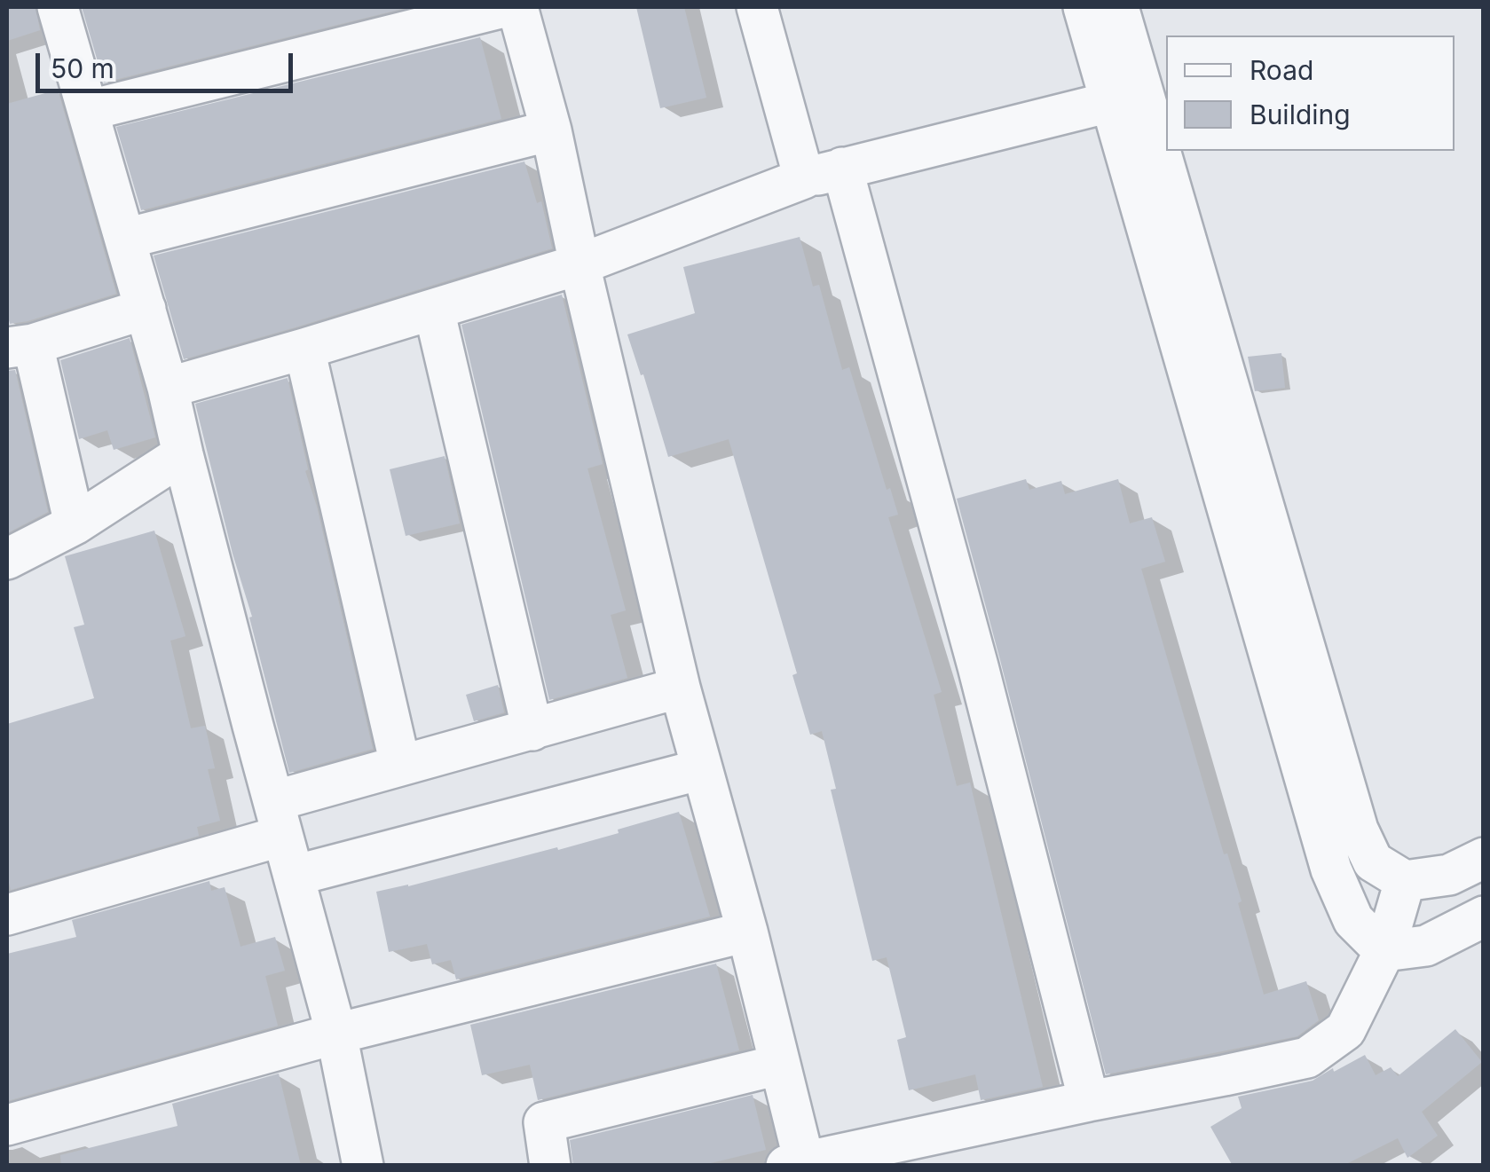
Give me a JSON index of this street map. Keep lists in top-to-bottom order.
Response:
{
  "legend": ["Road", "Building"],
  "scale_bar": "50 m"
}
